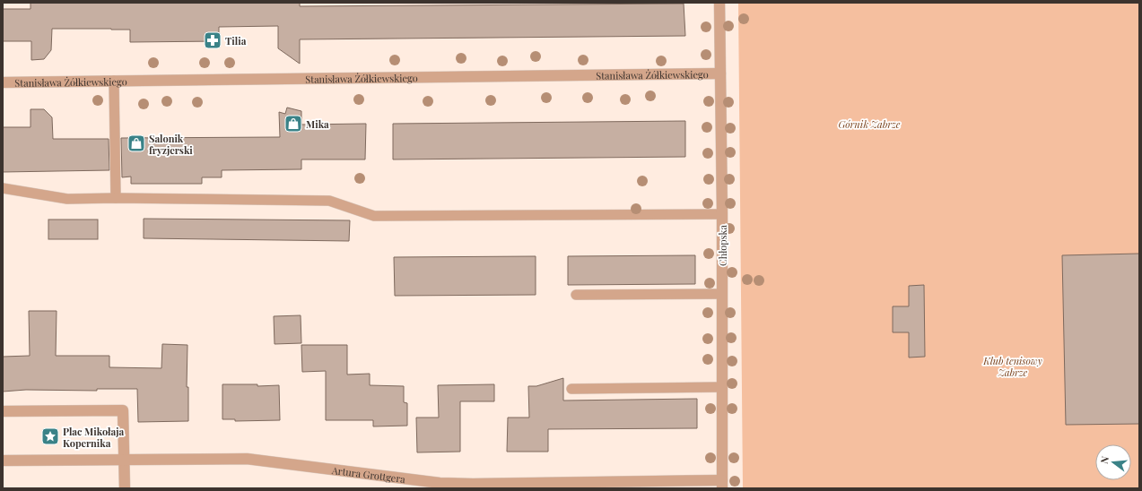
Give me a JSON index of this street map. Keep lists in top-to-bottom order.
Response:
{
  "streets": {
    "street": ["Stanisława Żółkiewskiego", "Chłopska", "Artura Grottgera"]
  },
  "crossings": [
    ["Stanisława Żółkiewskiego", "Chłopska"],
    ["Chłopska", "Artura Grottgera"]
  ],
  "parks": ["Górnik Zabrze", "Klub tenisowy Zabrze"],
  "places": {
    "pharmacy": ["Tilia"],
    "shop": ["Mika", "Salonik fryzjerski"],
    "place": ["Plac Mikołaja Kopernika"]
  },
  "north": "left"
}
